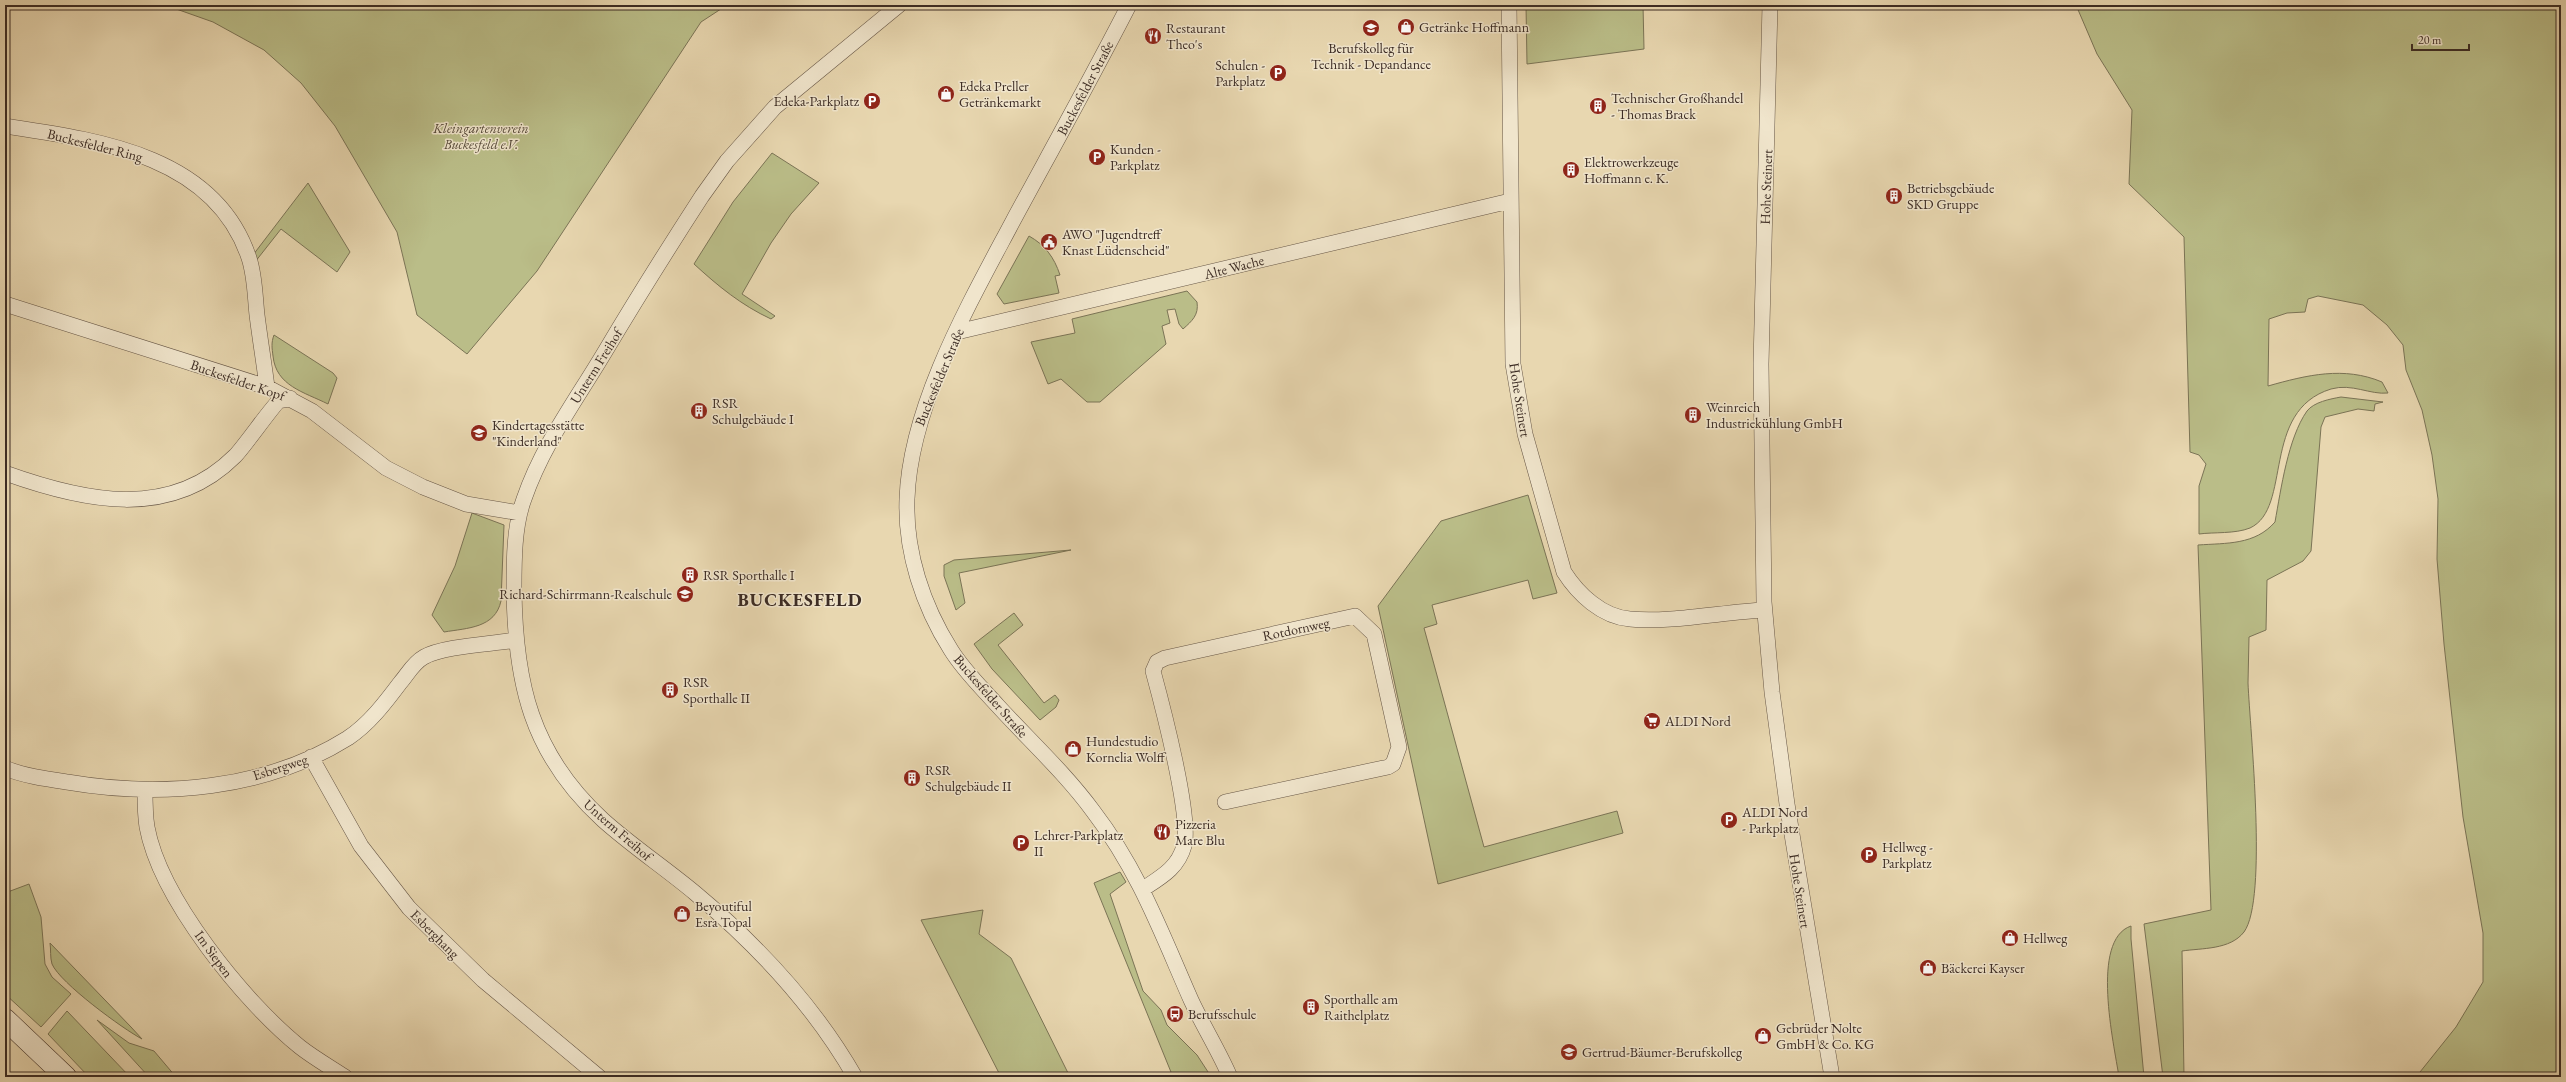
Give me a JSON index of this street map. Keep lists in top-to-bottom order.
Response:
{
  "streets": {
    "street": [
      "Buckesfelder Straße",
      "Buckesfelder Ring",
      "Hohe Steinert",
      "Alte Wache",
      "Unterm Freihof",
      "Buckesfelder Kopf",
      "Rotdornweg",
      "Esbergweg",
      "Esberghang",
      "Im Siepen"
    ]
  },
  "crossings": [
    ["Buckesfelder Straße", "Alte Wache"],
    ["Buckesfelder Straße", "Rotdornweg"],
    ["Buckesfelder Ring", "Buckesfelder Kopf"],
    ["Hohe Steinert", "Alte Wache"],
    ["Unterm Freihof", "Buckesfelder Kopf"],
    ["Unterm Freihof", "Esbergweg"],
    ["Esbergweg", "Esberghang"],
    ["Esbergweg", "Im Siepen"]
  ],
  "districts": ["BUCKESFELD"],
  "parks": ["Kleingartenverein Buckesfeld e.V."],
  "places": {
    "shop": [
      "Getränke Hoffmann",
      "Edeka Preller Getränkemarkt",
      "Hundestudio Kornelia Wolff",
      "Beyoutiful Esra Topal",
      "Hellweg",
      "Bäckerei Kayser",
      "Gebrüder Nolte GmbH & Co. KG"
    ],
    "school or university": [
      "Berufskolleg für Technik - Depandance",
      "Kindertagesstätte \"Kinderland\"",
      "Richard-Schirrmann-Realschule",
      "Gertrud-Bäumer-Berufskolleg"
    ],
    "restaurant": ["Restaurant Theo's", "Pizzeria Mare Blu"],
    "parking": [
      "Schulen - Parkplatz",
      "Edeka-Parkplatz",
      "Kunden - Parkplatz",
      "ALDI Nord - Parkplatz",
      "Lehrer-Parkplatz II",
      "Hellweg - Parkplatz"
    ],
    "building": [
      "Technischer Großhandel - Thomas Brack",
      "Elektrowerkzeuge Hoffmann e. K.",
      "Betriebsgebäude SKD Gruppe",
      "RSR Schulgebäude I",
      "Weinreich Industriekühlung GmbH",
      "RSR Sporthalle I",
      "RSR Sporthalle II",
      "RSR Schulgebäude II",
      "Sporthalle am Raithelplatz"
    ],
    "public building": ["AWO \"Jugendtreff Knast Lüdenscheid\""],
    "supermarket": ["ALDI Nord"],
    "bus stop": ["Berufsschule"]
  },
  "scale_bar": "20 m"
}
